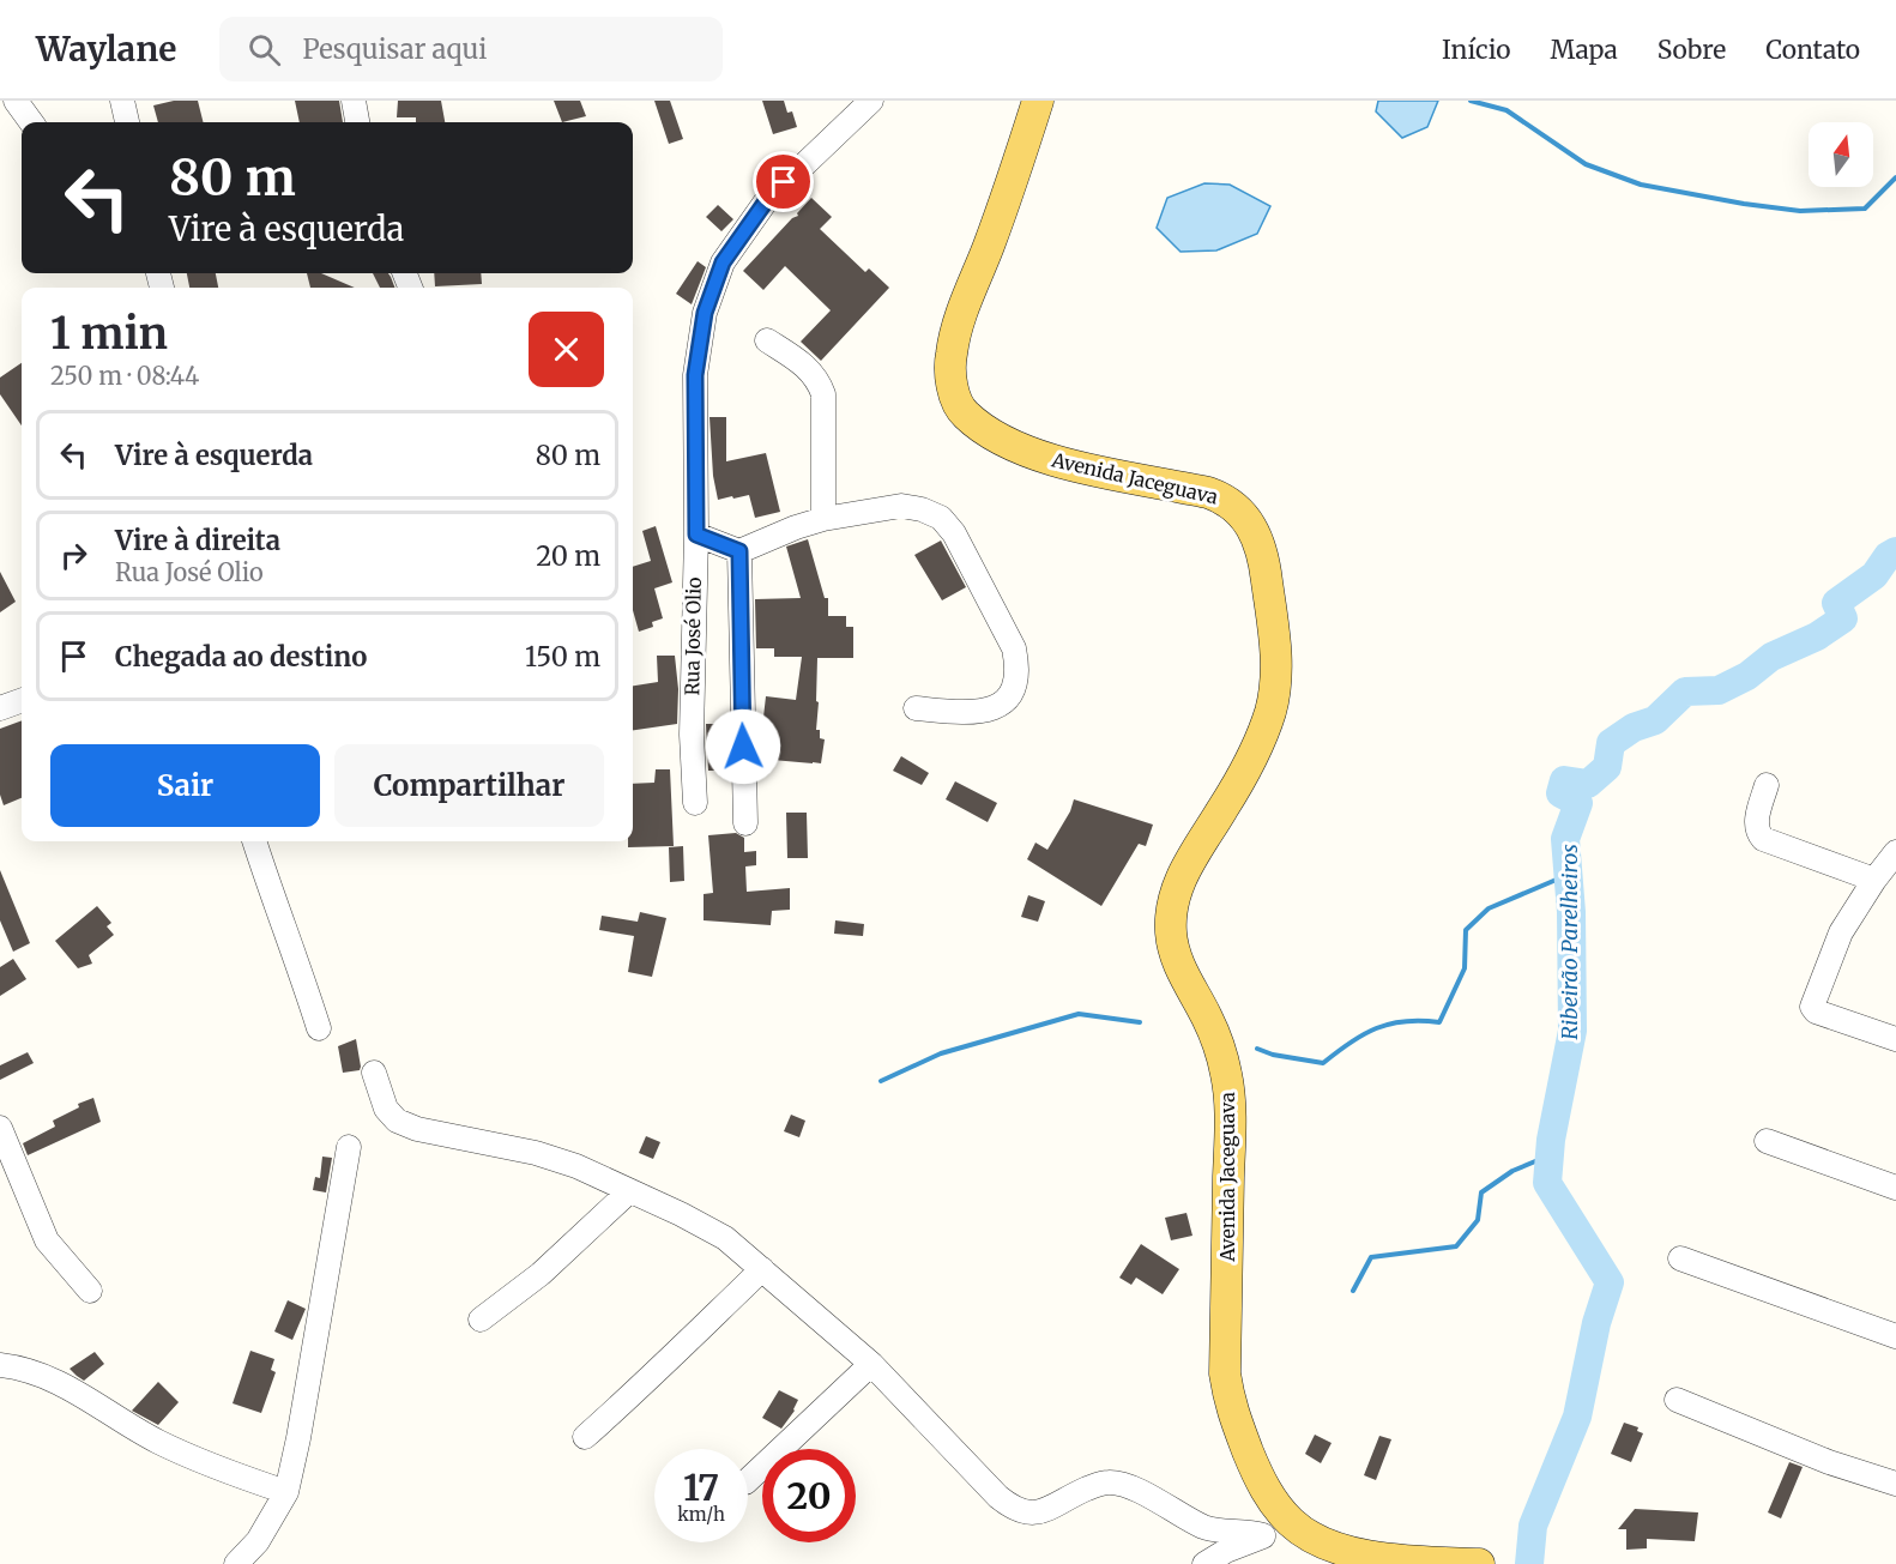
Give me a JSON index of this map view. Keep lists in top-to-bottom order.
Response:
{
  "streets": {
    "main road": ["Avenida Jaceguava"],
    "street": ["Rua José Olio"]
  },
  "water": ["Ribeirão Parelheiros"],
  "north": "top",
  "page": {
    "header": "Waylane",
    "search": "Pesquisar aqui",
    "nav": [
      "Início",
      "Mapa",
      "Sobre",
      "Contato"
    ],
    "turn": ["80 m", "Vire à esquerda"],
    "heading": ["1 min", "250 m · 08:44"],
    "list": [
      {
        "name": "Vire à esquerda",
        "value": "80 m"
      },
      {
        "name": "Vire à direita",
        "note": "Rua José Olio",
        "value": "20 m"
      },
      {
        "name": "Chegada ao destino",
        "value": "150 m"
      }
    ],
    "buttons": ["Sair", "Compartilhar"],
    "speed": "17 km/h",
    "limit": "20"
  }
}
